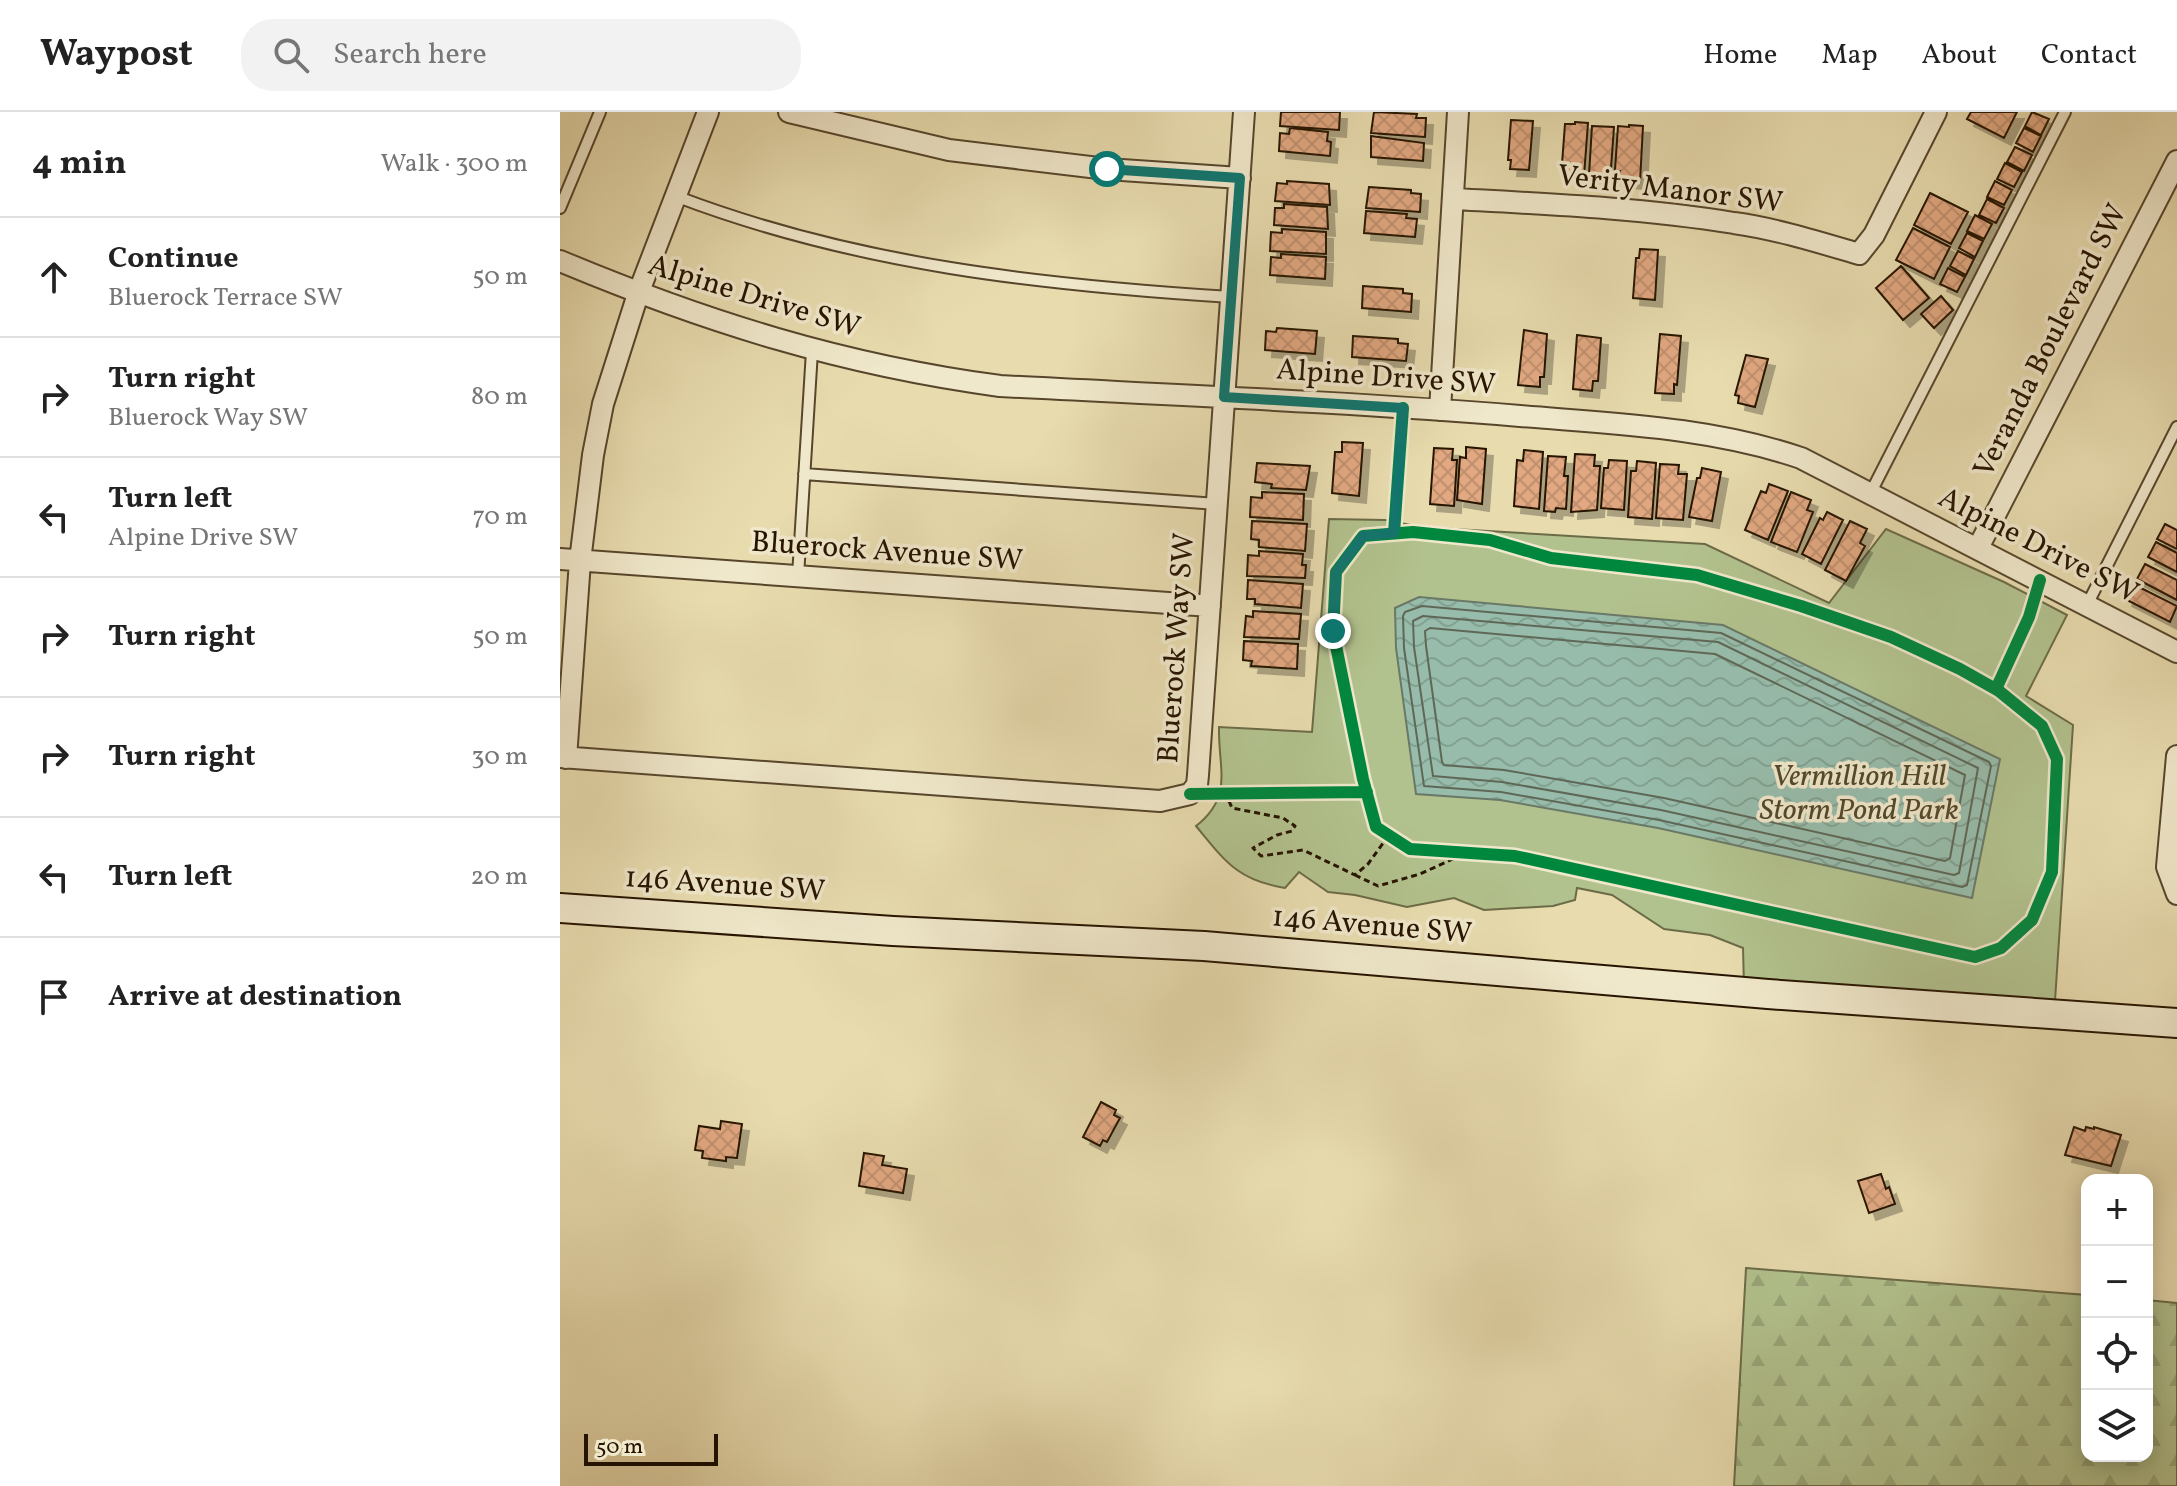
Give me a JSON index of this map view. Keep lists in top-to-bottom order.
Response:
{
  "streets": {
    "street": [
      "Verity Manor SW",
      "Alpine Drive SW",
      "Veranda Boulevard SW",
      "Bluerock Avenue SW",
      "Bluerock Way SW",
      "146 Avenue SW"
    ]
  },
  "crossings": [
    ["Alpine Drive SW", "Veranda Boulevard SW"],
    ["Alpine Drive SW", "Bluerock Way SW"],
    ["Bluerock Avenue SW", "Bluerock Way SW"]
  ],
  "parks": ["Vermillion Hill Storm Pond Park"],
  "scale_bar": "50 m",
  "page": {
    "header": "Waypost",
    "search": "Search here",
    "nav": [
      "Home",
      "Map",
      "About",
      "Contact"
    ],
    "heading": ["4 min", "Walk · 300 m"],
    "list": [
      ["Continue", "Bluerock Terrace SW", "50 m"],
      ["Turn right", "Bluerock Way SW", "80 m"],
      ["Turn left", "Alpine Drive SW", "70 m"],
      ["Turn right", "50 m"],
      ["Turn right", "30 m"],
      ["Turn left", "20 m"],
      "Arrive at destination"
    ],
    "map_buttons": ["+", "−"],
    "scale": "50 m"
  }
}
